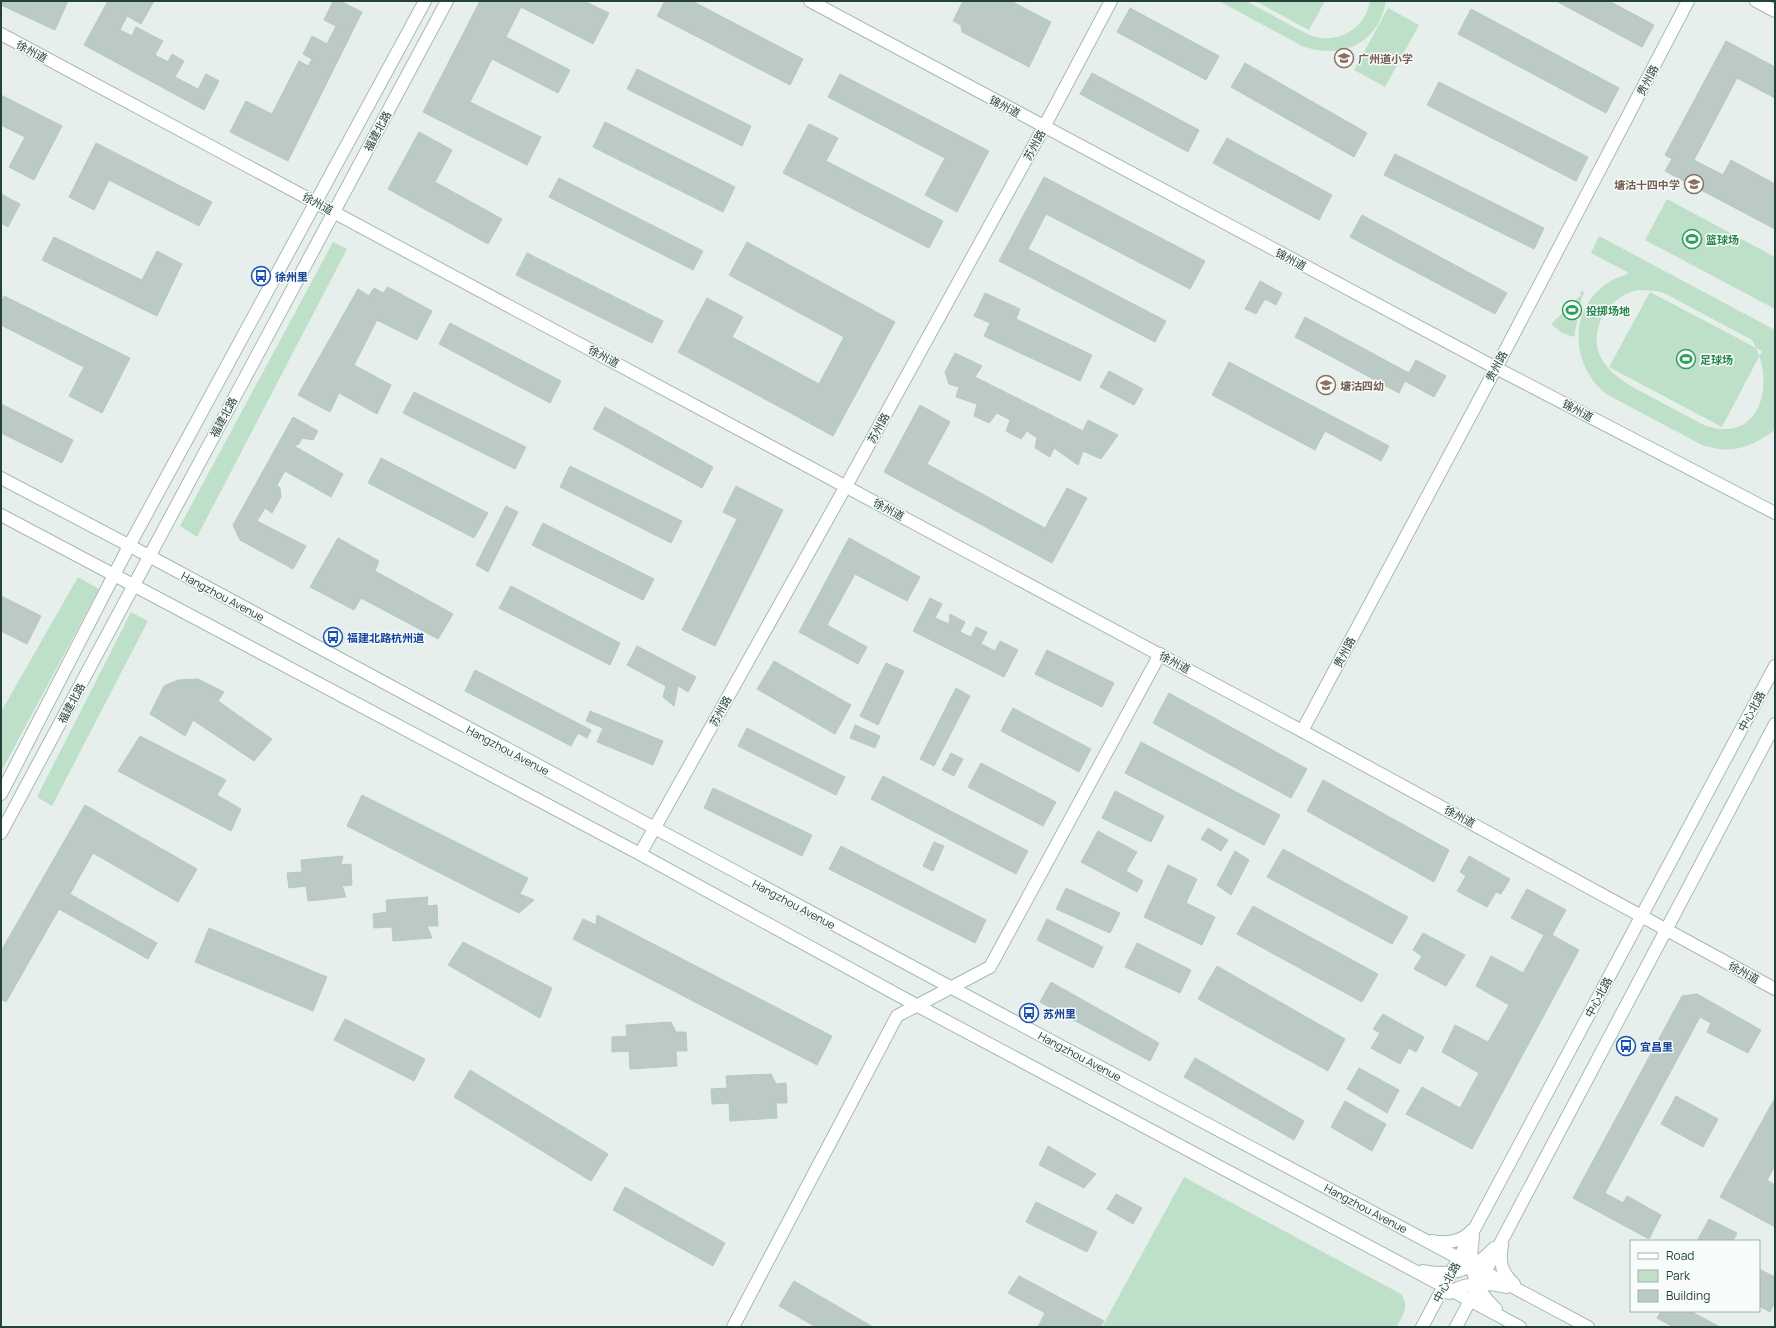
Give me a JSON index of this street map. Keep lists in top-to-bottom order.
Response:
{
  "streets": {
    "street": [
      "徐州道",
      "贵州路",
      "锦州道",
      "福建北路",
      "苏州路",
      "Hangzhou Avenue",
      "中心北路"
    ]
  },
  "crossings": [
    ["徐州道", "贵州路"],
    ["徐州道", "福建北路"],
    ["徐州道", "苏州路"],
    ["徐州道", "中心北路"],
    ["贵州路", "锦州道"],
    ["锦州道", "苏州路"],
    ["福建北路", "Hangzhou Avenue"],
    ["苏州路", "Hangzhou Avenue"],
    ["Hangzhou Avenue", "中心北路"]
  ],
  "places": {
    "school or university": ["广州道小学", "塘沽十四中学", "塘沽四幼"],
    "sports": ["篮球场", "投掷场地", "足球场"],
    "bus stop": [
      "徐州里",
      "福建北路杭州道",
      "苏州里",
      "宜昌里"
    ]
  },
  "legend": ["Road", "Park", "Building"]
}
